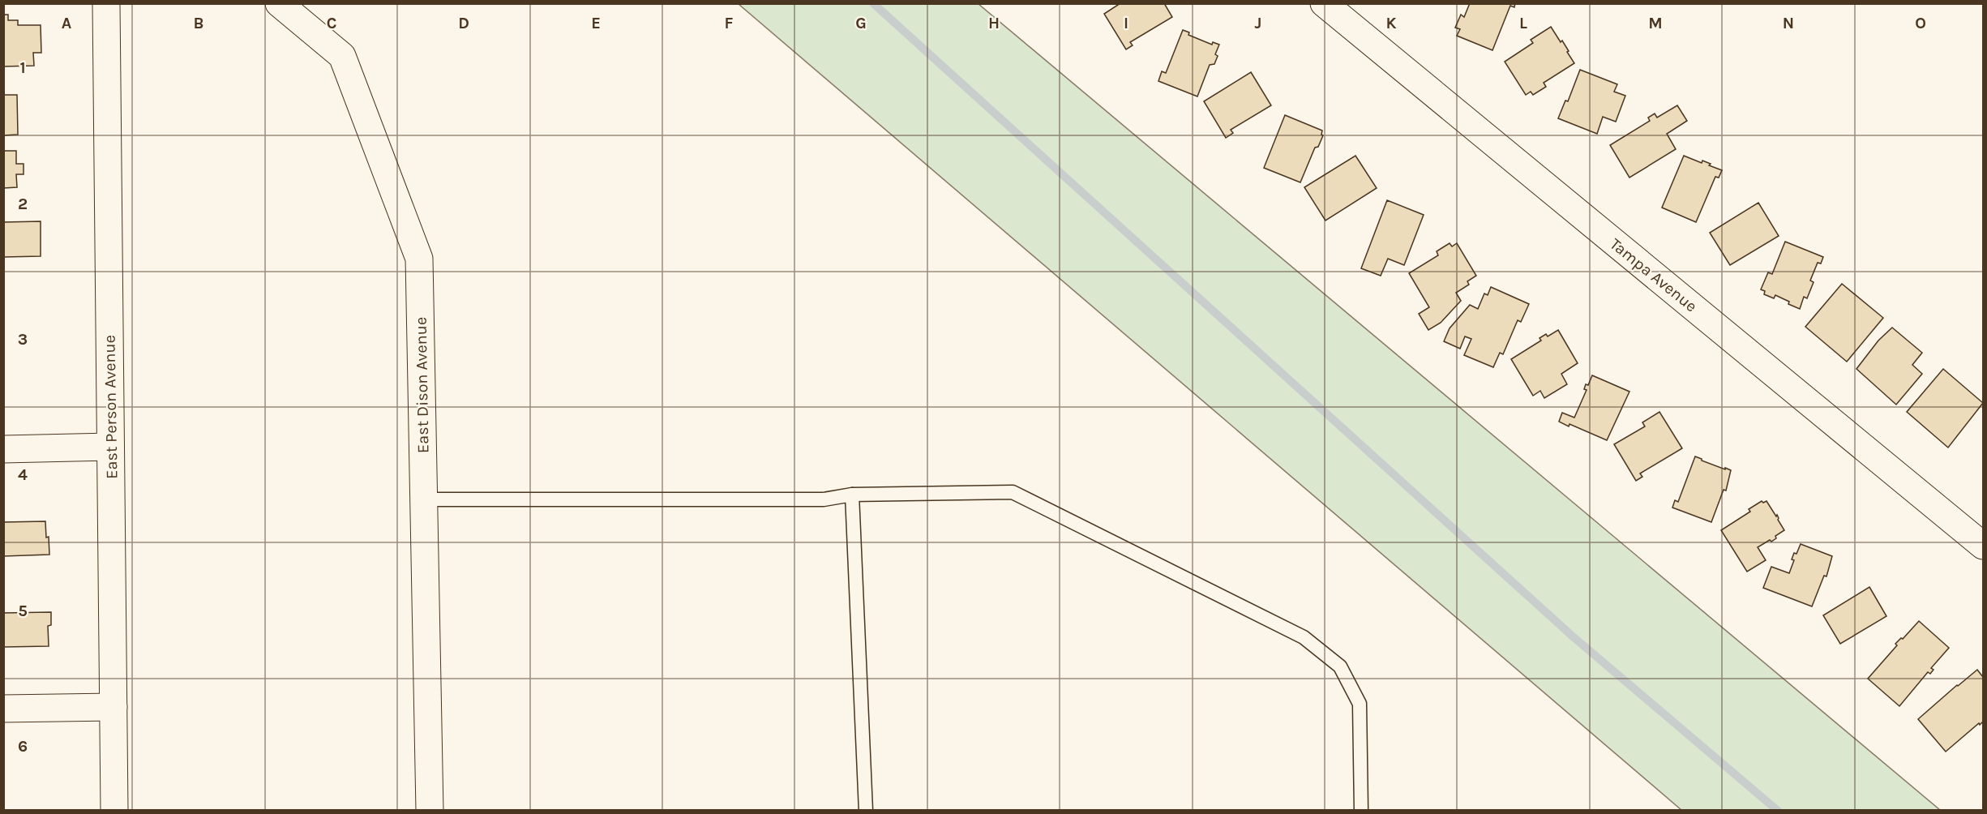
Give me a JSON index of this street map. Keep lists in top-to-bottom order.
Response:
{
  "streets": {
    "street": ["Tampa Avenue", "East Dison Avenue", "East Person Avenue"]
  },
  "grid": {
    "columns": [
      "A",
      "B",
      "C",
      "D",
      "E",
      "F",
      "G",
      "H",
      "I",
      "J",
      "K",
      "L",
      "M",
      "N",
      "O"
    ],
    "rows": [
      "1",
      "2",
      "3",
      "4",
      "5",
      "6"
    ]
  }
}
